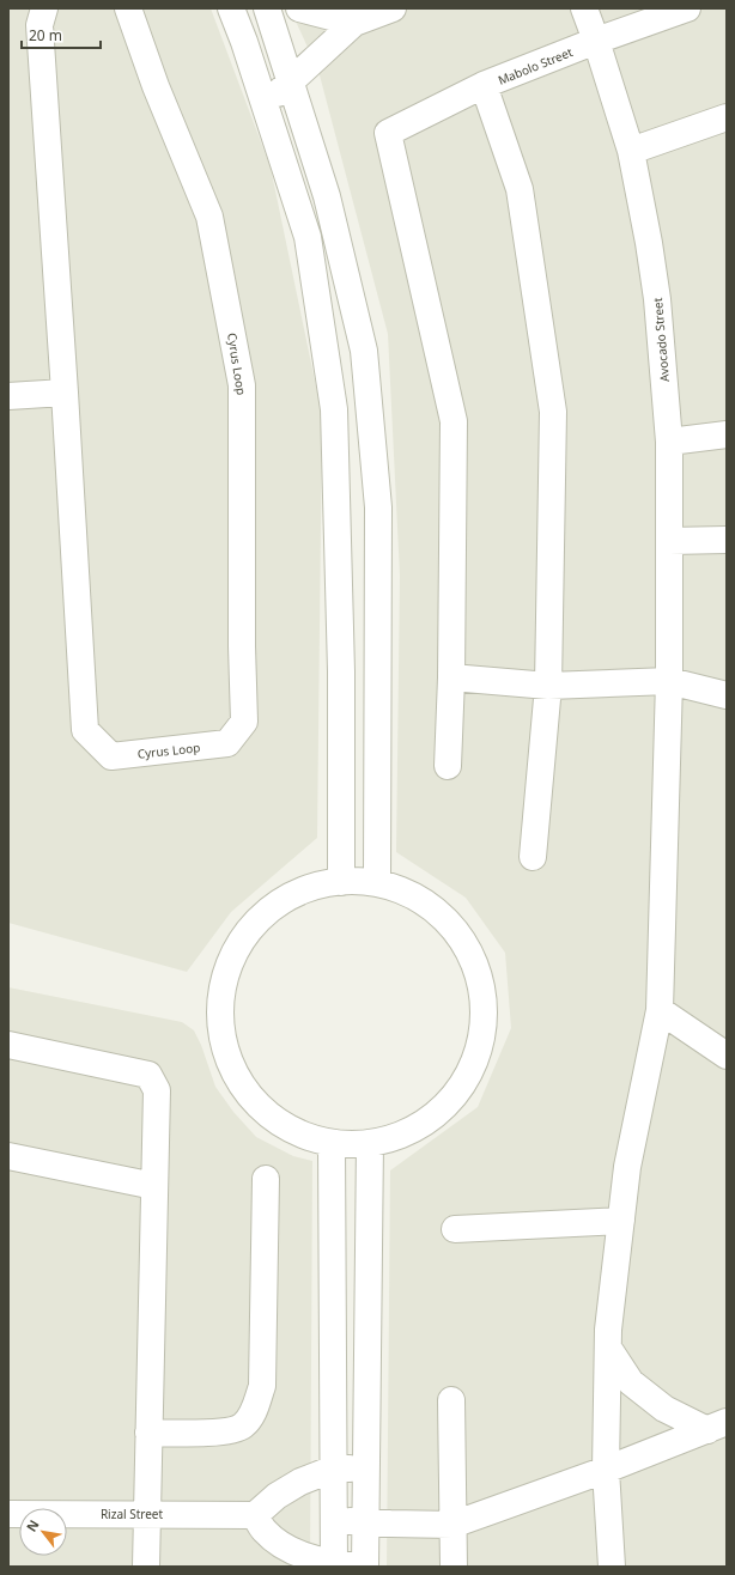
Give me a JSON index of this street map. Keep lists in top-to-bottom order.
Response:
{
  "streets": {
    "street": [
      "Mabolo Street",
      "Avocado Street",
      "Cyrus Loop",
      "Rizal Street"
    ]
  },
  "crossings": [
    ["Mabolo Street", "Avocado Street"]
  ],
  "scale_bar": "20 m",
  "north": "top left"
}
